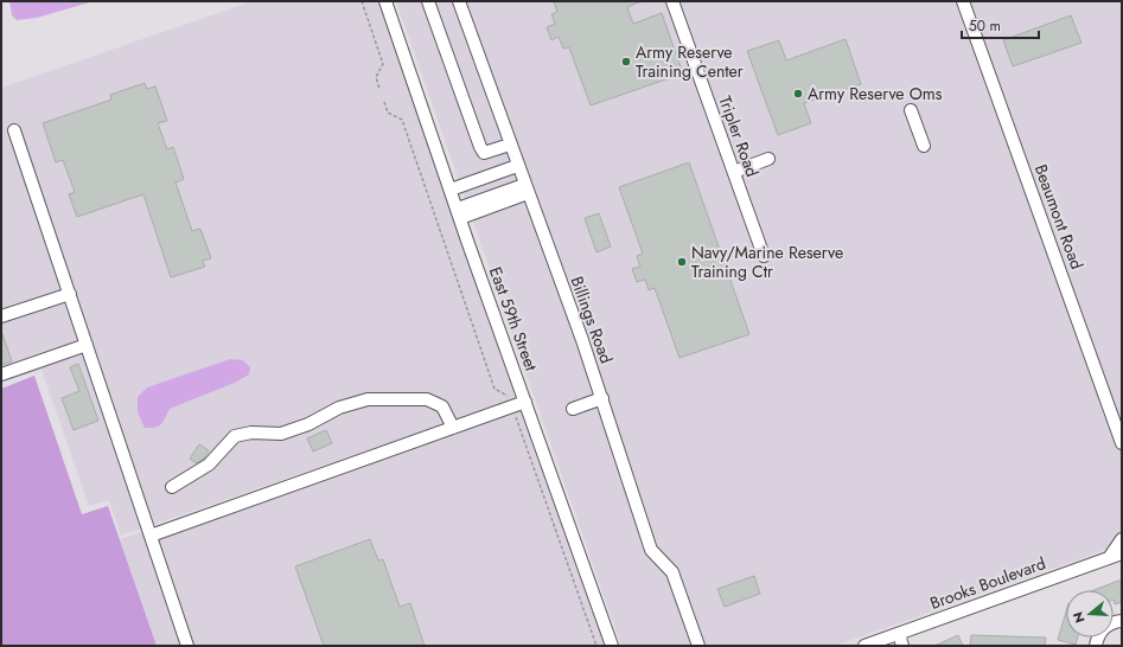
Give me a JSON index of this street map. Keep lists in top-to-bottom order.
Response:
{
  "streets": {
    "street": [
      "Tripler Road",
      "Beaumont Road",
      "East 59th Street",
      "Billings Road",
      "Brooks Boulevard"
    ]
  },
  "places": ["Army Reserve Training Center", "Army Reserve Oms", "Navy/Marine Reserve Training Ctr"],
  "scale_bar": "50 m",
  "north": "left"
}
